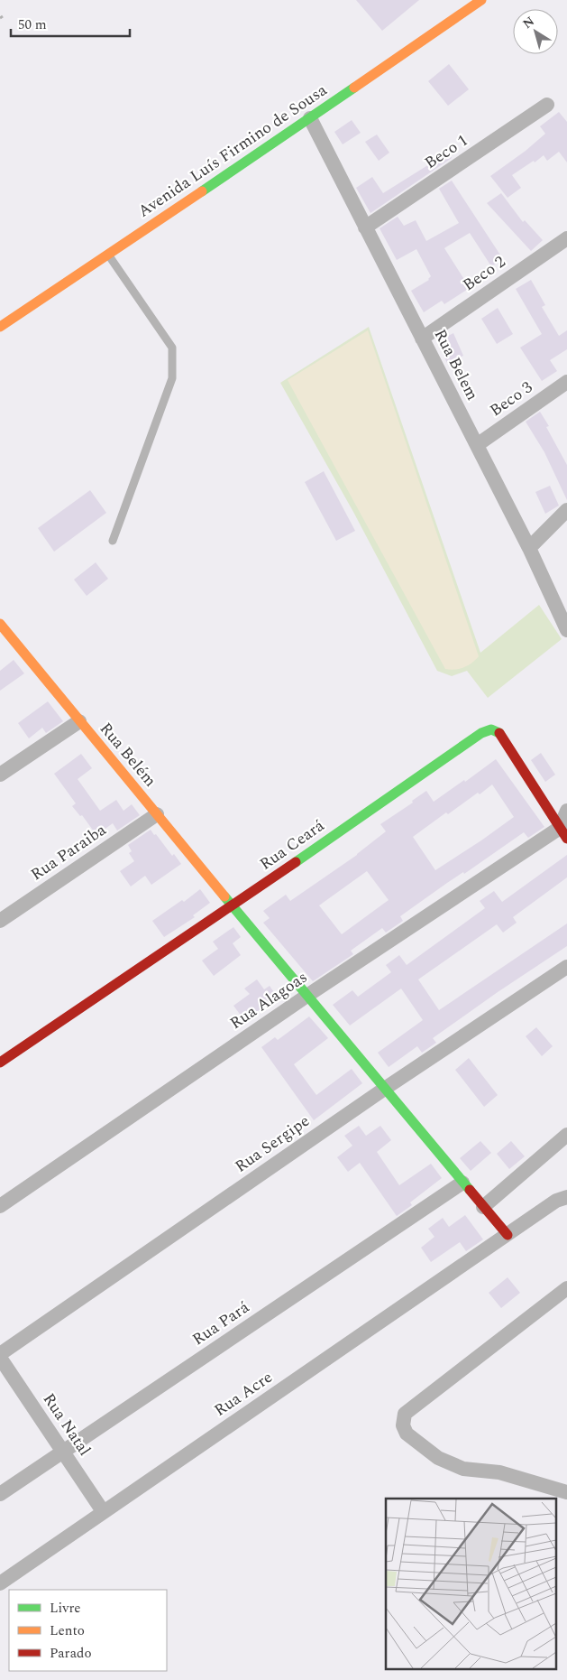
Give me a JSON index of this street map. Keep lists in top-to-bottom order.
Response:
{
  "streets": {
    "street": [
      "Avenida Luís Firmino de Sousa",
      "Beco 1",
      "Beco 2",
      "Rua Belem",
      "Beco 3",
      "Rua Belém",
      "Rua Ceará",
      "Rua Paraiba",
      "Rua Alagoas",
      "Rua Sergipe",
      "Rua Pará",
      "Rua Acre",
      "Rua Natal"
    ]
  },
  "crossings": [
    ["Avenida Luís Firmino de Sousa", "Rua Belem"],
    ["Beco 1", "Rua Belem"],
    ["Beco 2", "Rua Belem"],
    ["Rua Belem", "Beco 3"],
    ["Rua Belém", "Rua Ceará"],
    ["Rua Belém", "Rua Paraiba"],
    ["Rua Belém", "Rua Alagoas"],
    ["Rua Belém", "Rua Sergipe"],
    ["Rua Belém", "Rua Pará"],
    ["Rua Belém", "Rua Acre"],
    ["Rua Ceará", "Rua Alagoas"],
    ["Rua Pará", "Rua Natal"],
    ["Rua Acre", "Rua Natal"]
  ],
  "legend": ["Livre", "Lento", "Parado"],
  "scale_bar": "50 m",
  "north": "top left"
}
